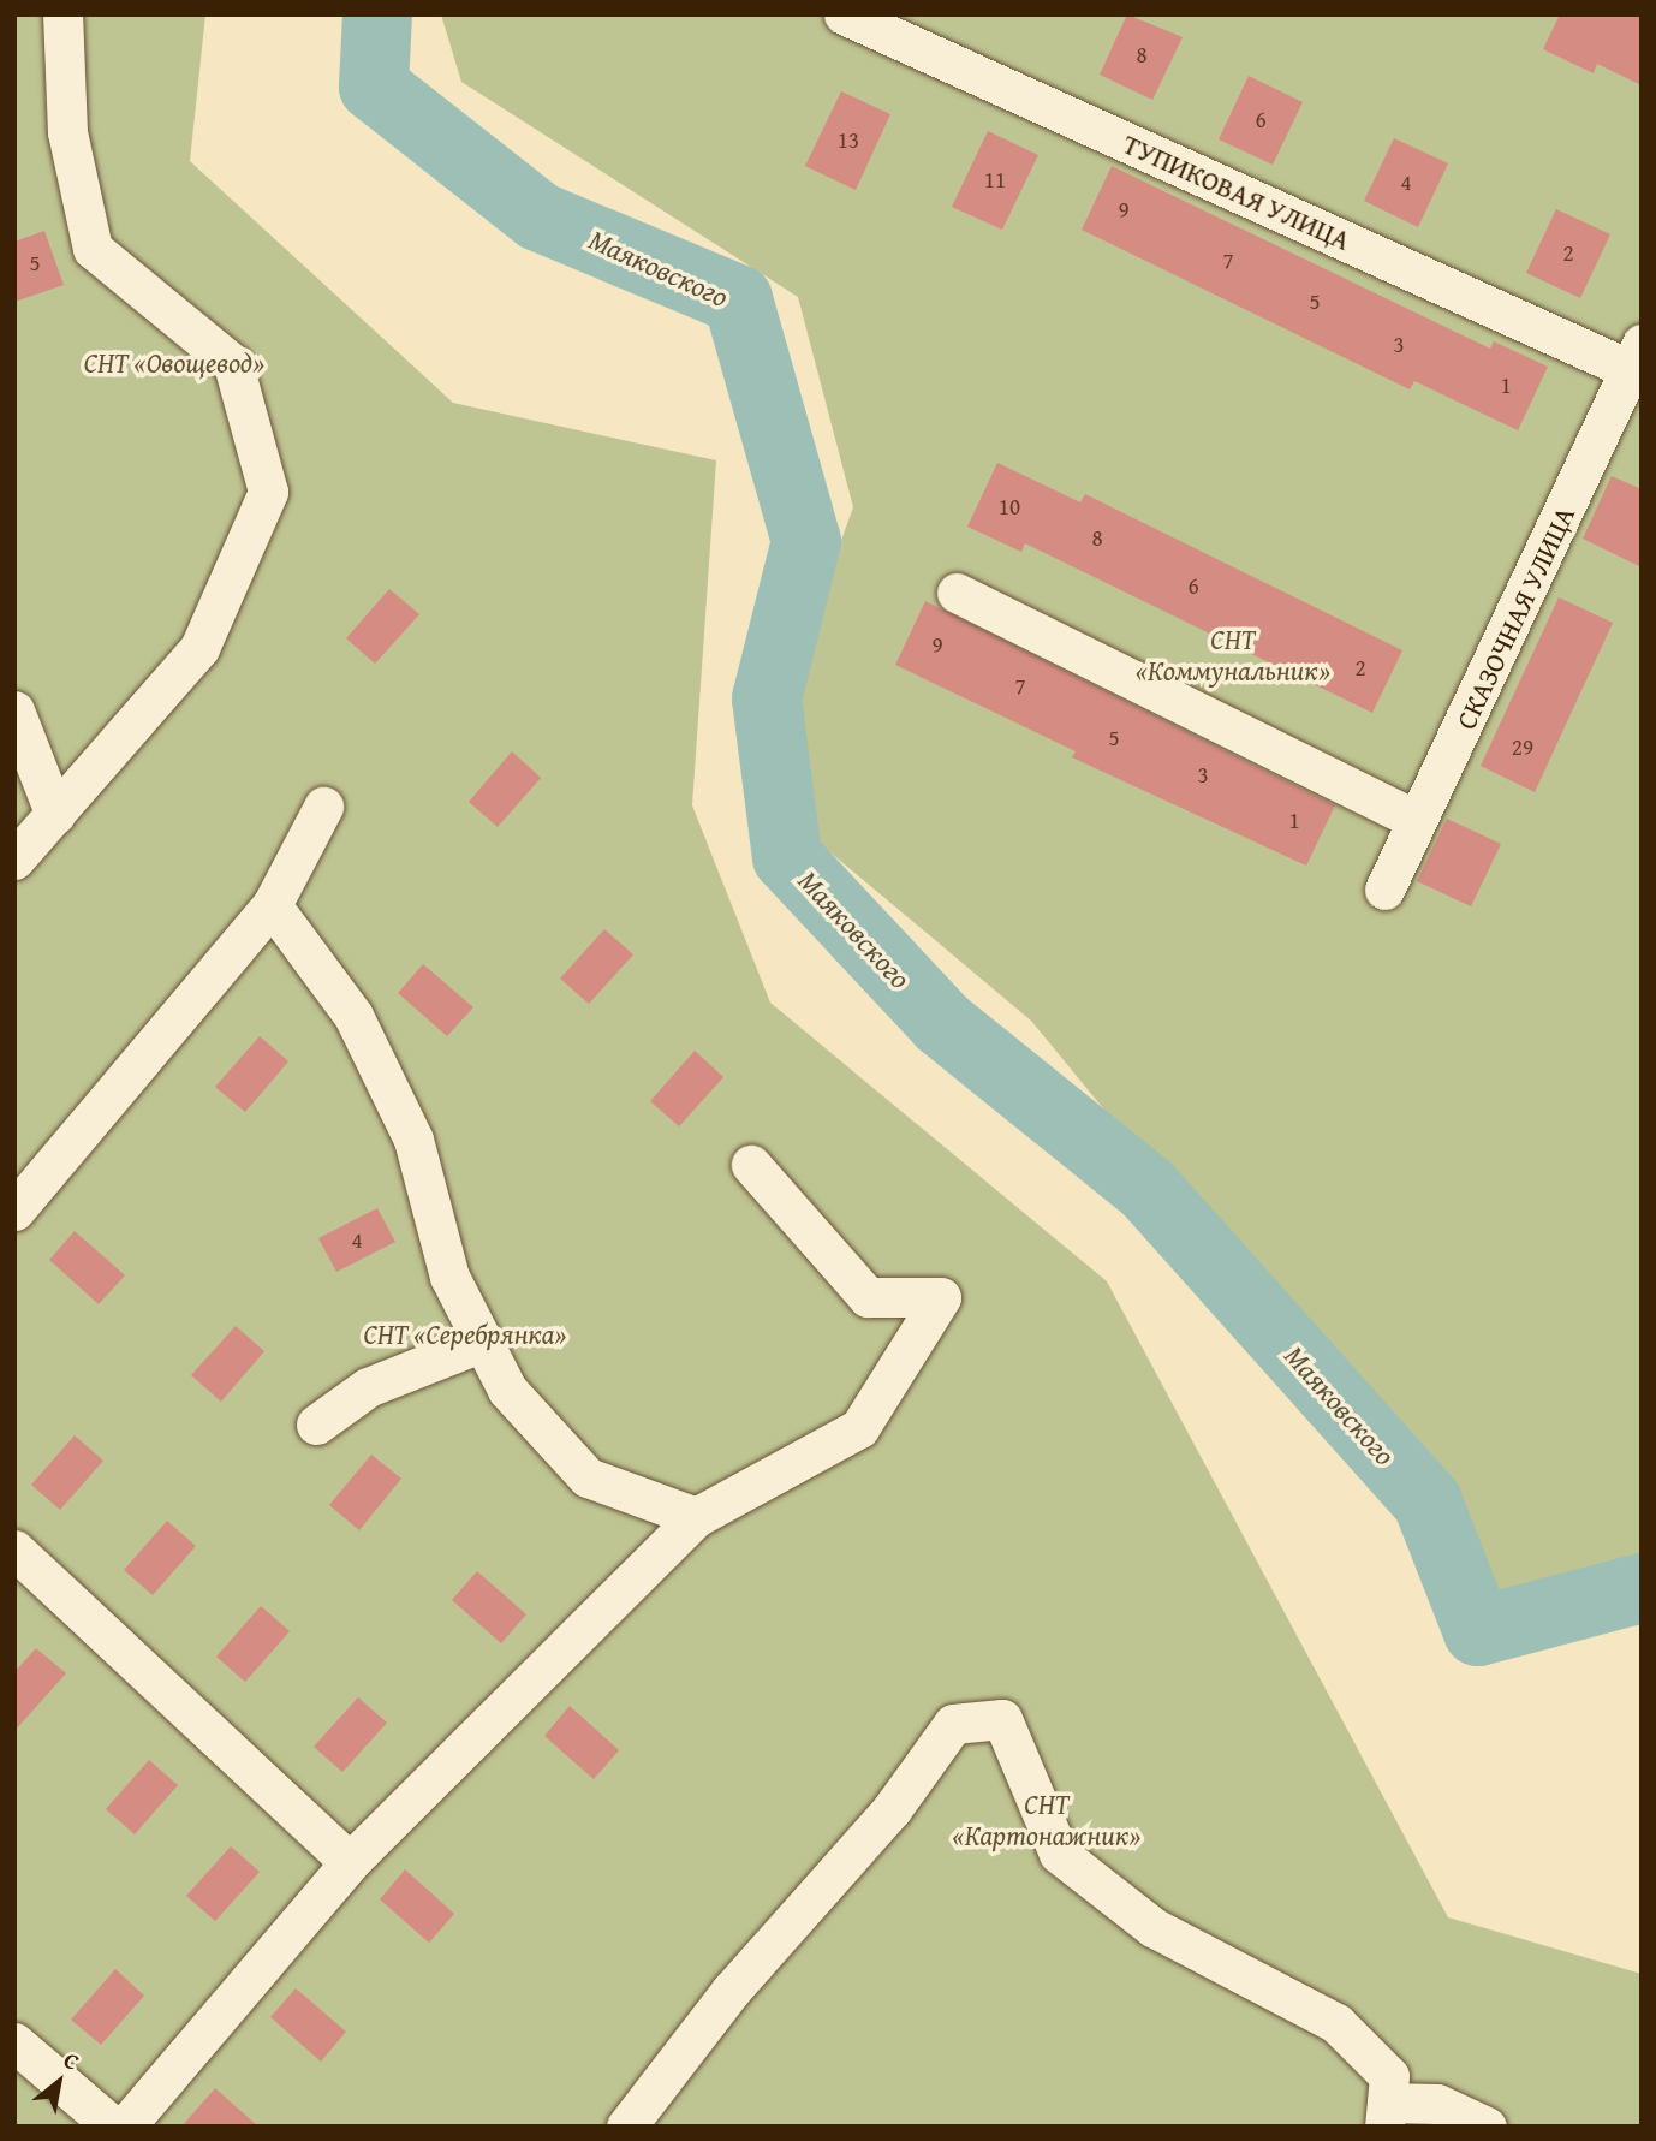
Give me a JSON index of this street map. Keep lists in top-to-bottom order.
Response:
{
  "streets": {
    "street": ["ТУПИКОВАЯ УЛИЦА", "СКАЗОЧНАЯ УЛИЦА"]
  },
  "crossings": [
    ["ТУПИКОВАЯ УЛИЦА", "СКАЗОЧНАЯ УЛИЦА"]
  ],
  "water": ["Маяковского"],
  "parks": [
    "СНТ «Овощевод»",
    "СНТ «Коммунальник»",
    "СНТ «Серебрянка»",
    "СНТ «Картонажник»"
  ],
  "house_numbers": [
    "8",
    "6",
    "13",
    "11",
    "4",
    "9",
    "2",
    "7",
    "5",
    "5",
    "3",
    "1",
    "10",
    "8",
    "6",
    "9",
    "2",
    "7",
    "5",
    "29",
    "3",
    "1",
    "4"
  ],
  "north": "top right"
}
